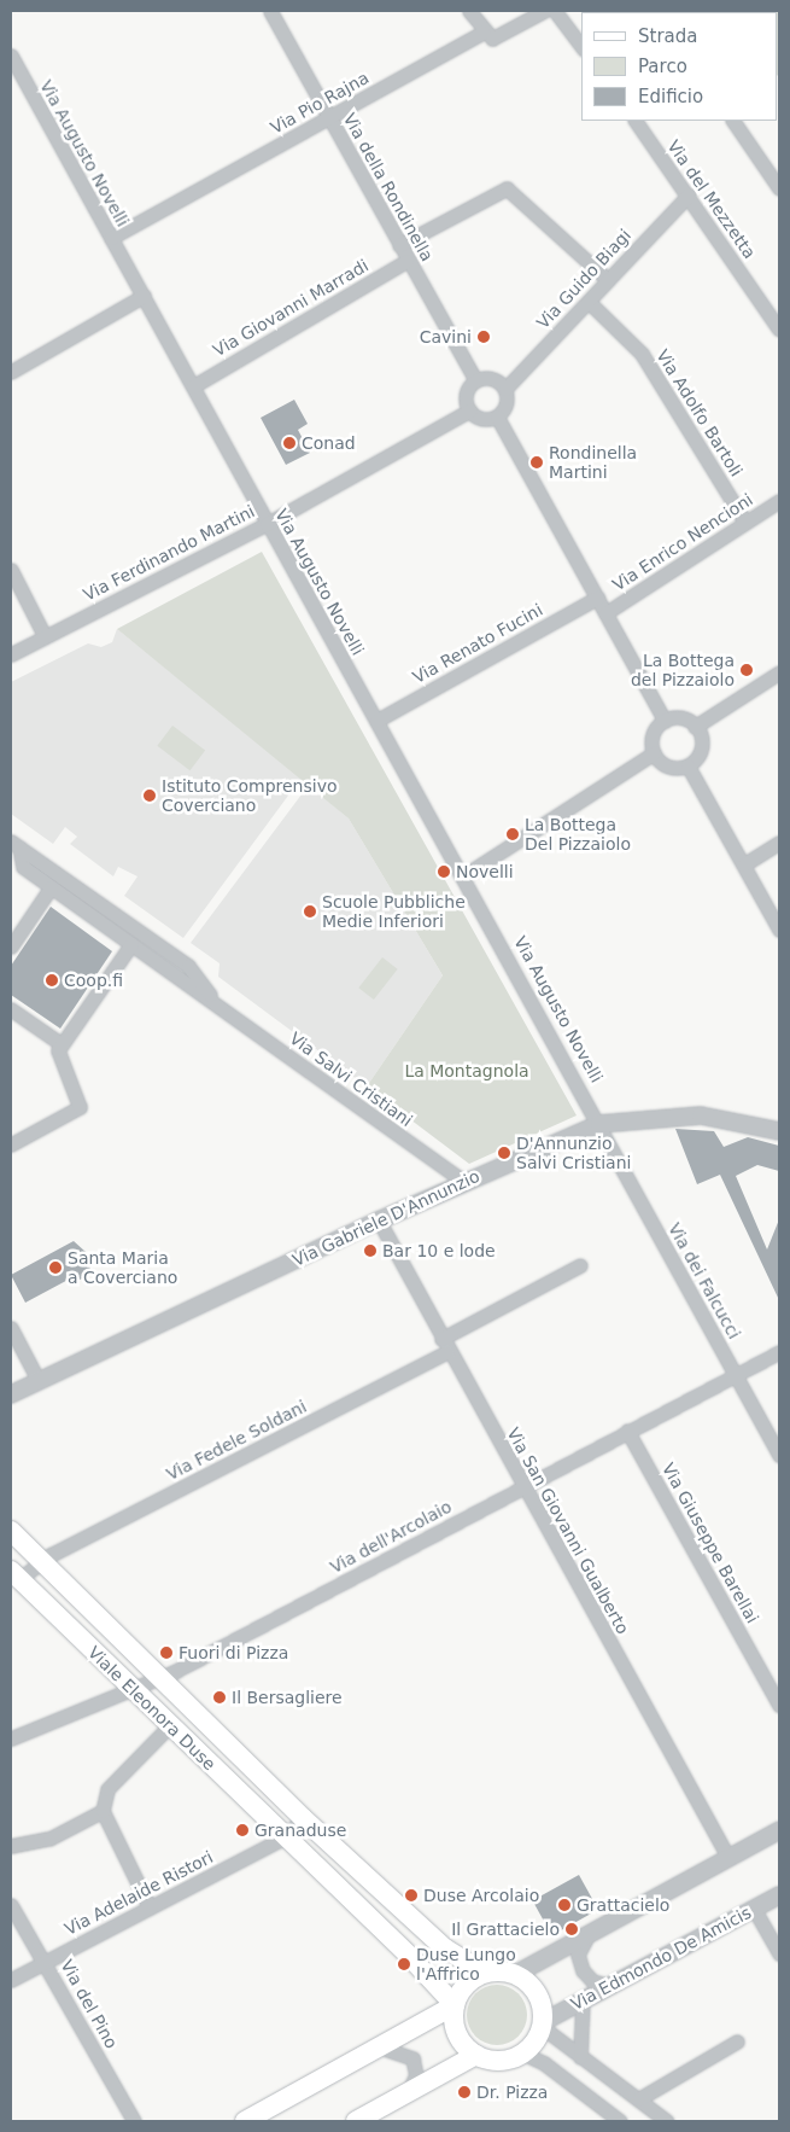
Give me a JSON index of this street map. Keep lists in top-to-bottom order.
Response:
{
  "streets": {
    "main road": ["Viale Eleonora Duse"],
    "street": [
      "Via Pio Rajna",
      "Via Augusto Novelli",
      "Via della Rondinella",
      "Via del Mezzetta",
      "Via Guido Biagi",
      "Via Giovanni Marradi",
      "Via Adolfo Bartoli",
      "Via Enrico Nencioni",
      "Via Ferdinando Martini",
      "Via Renato Fucini",
      "Via Salvi Cristiani",
      "Via Gabriele D'Annunzio",
      "Via dei Falcucci",
      "Via Fedele Soldani",
      "Via San Giovanni Gualberto",
      "Via dell'Arcolaio",
      "Via Giuseppe Barellai",
      "Via Adelaide Ristori",
      "Via Edmondo De Amicis",
      "Via del Pino"
    ]
  },
  "crossings": [
    ["Via Pio Rajna", "Via Augusto Novelli"],
    ["Via Pio Rajna", "Via della Rondinella"],
    ["Via Augusto Novelli", "Via Giovanni Marradi"],
    ["Via Augusto Novelli", "Via Ferdinando Martini"],
    ["Via Augusto Novelli", "Via Renato Fucini"],
    ["Via Augusto Novelli", "Via Gabriele D'Annunzio"],
    ["Via Augusto Novelli", "Via dei Falcucci"],
    ["Via della Rondinella", "Via Guido Biagi"],
    ["Via della Rondinella", "Via Giovanni Marradi"],
    ["Via della Rondinella", "Via Ferdinando Martini"],
    ["Via del Mezzetta", "Via Guido Biagi"],
    ["Via Guido Biagi", "Via Adolfo Bartoli"],
    ["Via Guido Biagi", "Via Ferdinando Martini"],
    ["Via Adolfo Bartoli", "Via Enrico Nencioni"],
    ["Via Salvi Cristiani", "Via Gabriele D'Annunzio"],
    ["Via Gabriele D'Annunzio", "Via dei Falcucci"],
    ["Via Gabriele D'Annunzio", "Via San Giovanni Gualberto"],
    ["Via dei Falcucci", "Via dell'Arcolaio"],
    ["Via Fedele Soldani", "Via San Giovanni Gualberto"],
    ["Via Fedele Soldani", "Viale Eleonora Duse"],
    ["Via San Giovanni Gualberto", "Via dell'Arcolaio"],
    ["Via dell'Arcolaio", "Via Giuseppe Barellai"],
    ["Via dell'Arcolaio", "Viale Eleonora Duse"],
    ["Viale Eleonora Duse", "Via Adelaide Ristori"],
    ["Viale Eleonora Duse", "Via Edmondo De Amicis"],
    ["Via Adelaide Ristori", "Via del Pino"]
  ],
  "parks": ["La Montagnola"],
  "places": [
    "Cavini",
    "Conad",
    "Rondinella Martini",
    "La Bottega del Pizzaiolo",
    "Istituto Comprensivo Coverciano",
    "La Bottega Del Pizzaiolo",
    "Novelli",
    "Scuole Pubbliche Medie Inferiori",
    "Coop.fi",
    "D'Annunzio Salvi Cristiani",
    "Bar 10 e lode",
    "Santa Maria a Coverciano",
    "Fuori di Pizza",
    "Il Bersagliere",
    "Granaduse",
    "Duse Arcolaio",
    "Grattacielo",
    "Il Grattacielo",
    "Duse Lungo l'Affrico",
    "Dr. Pizza"
  ],
  "legend": ["Strada", "Parco", "Edificio"]
}
